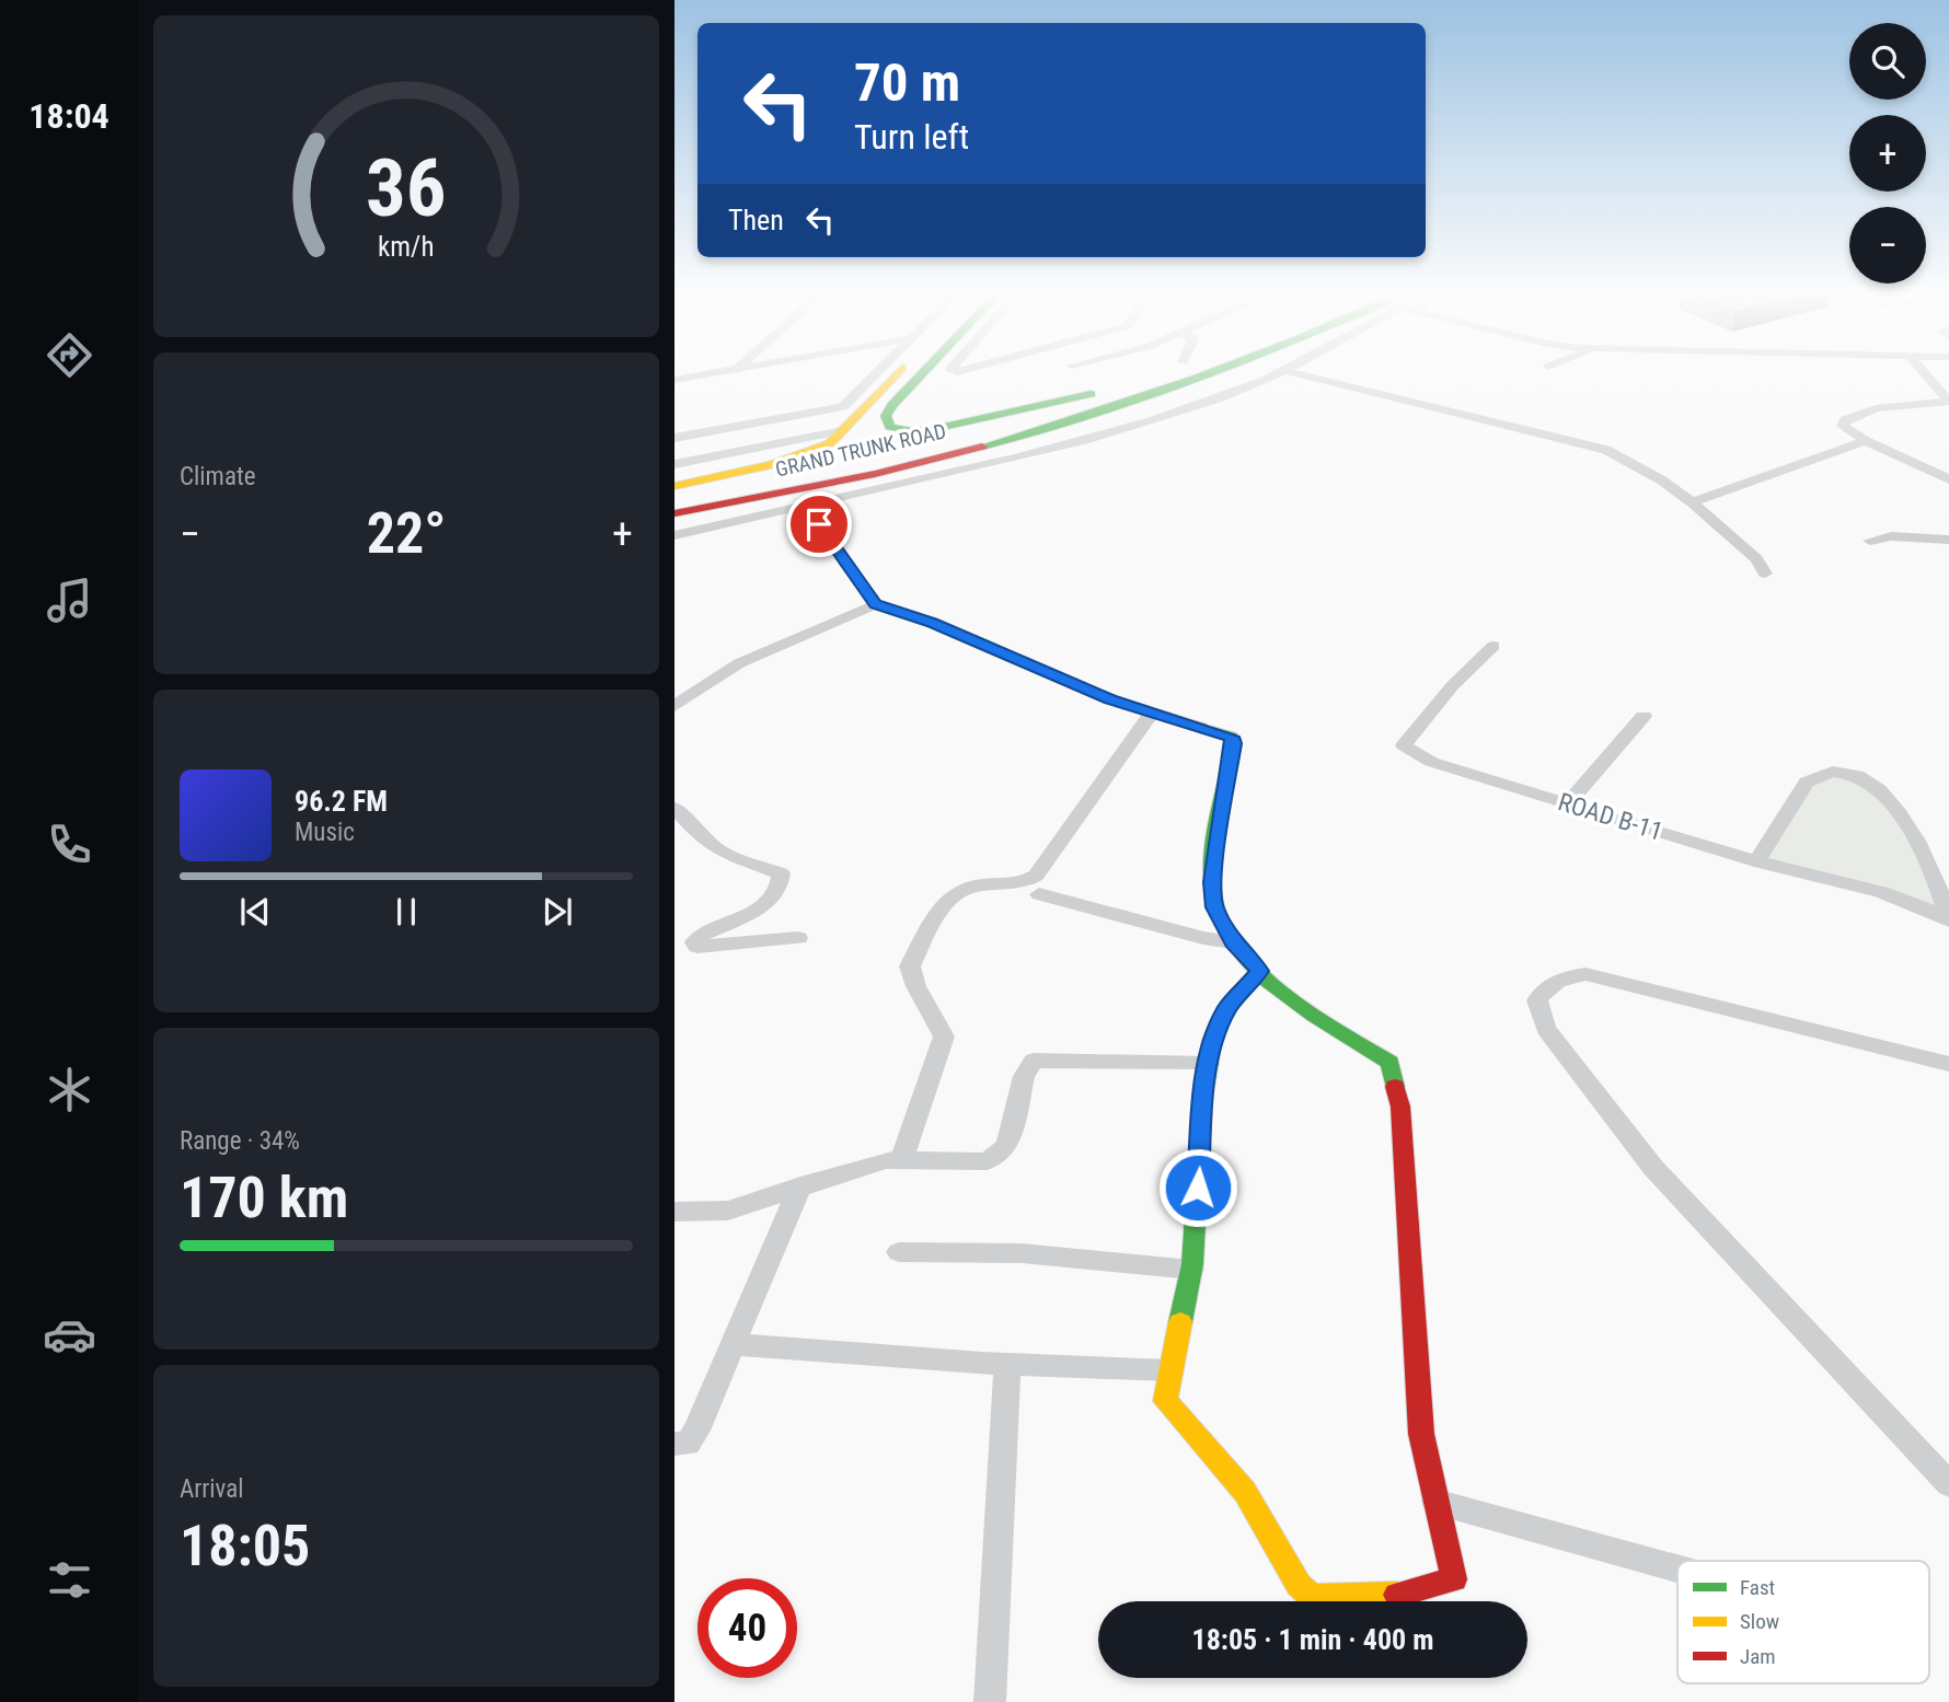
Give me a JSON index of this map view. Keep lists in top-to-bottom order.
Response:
{
  "streets": {
    "main road": ["GRAND TRUNK ROAD"],
    "street": ["ROAD B-11"]
  },
  "legend": ["Fast", "Slow", "Jam"],
  "page": {
    "tabs": "18:04",
    "map_buttons": ["+", "−"],
    "turn": ["70 m", "Turn left"],
    "then": "Then",
    "tile": [
      "Climate",
      ["Range · 34%", "170 km"],
      ["Arrival", "18:05"]
    ],
    "heat": ["−", "22°", "+"],
    "song": ["96.2 FM", "Music"],
    "limit": "40",
    "trip": "18:05 · 1 min · 400 m",
    "gauge": ["36", "km/h"]
  }
}
